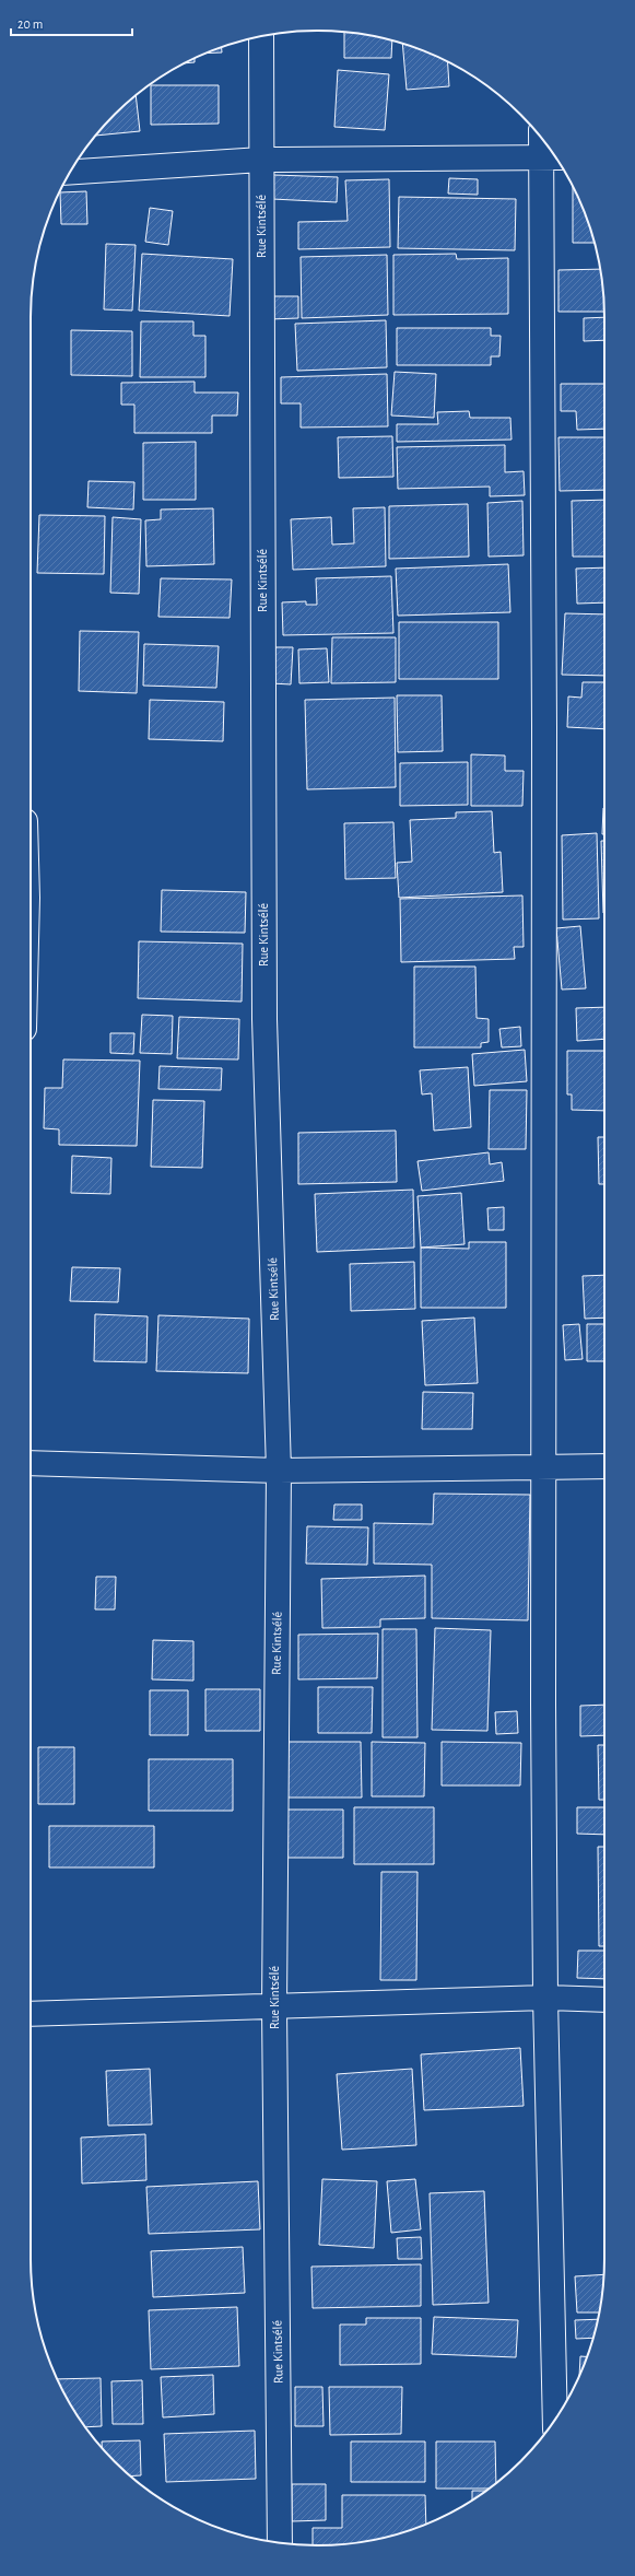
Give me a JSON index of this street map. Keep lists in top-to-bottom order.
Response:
{
  "streets": {
    "street": ["Rue Kintsélé"]
  },
  "scale_bar": "20 m"
}
